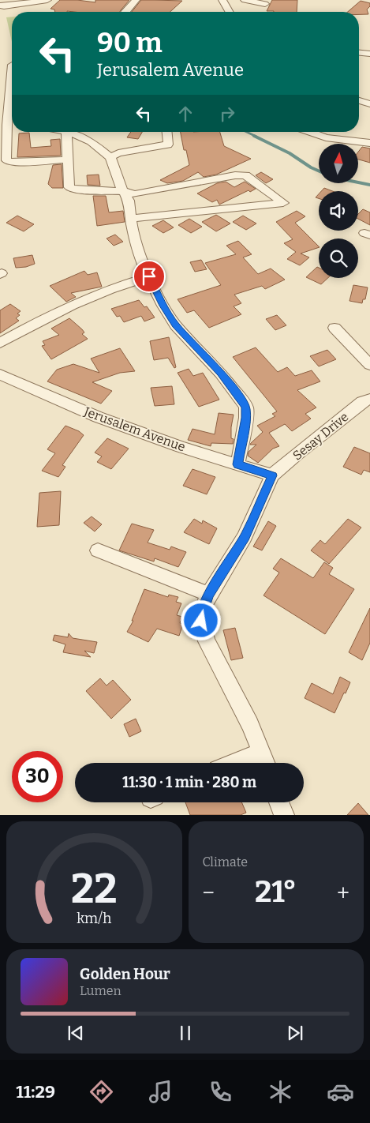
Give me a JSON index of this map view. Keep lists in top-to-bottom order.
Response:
{
  "streets": {
    "street": ["Jerusalem Avenue", "Sesay Drive"]
  },
  "crossings": [
    ["Jerusalem Avenue", "Sesay Drive"]
  ],
  "north": "top",
  "page": {
    "turn": ["90 m", "Jerusalem Avenue"],
    "limit": "30",
    "trip": "11:30 · 1 min · 280 m",
    "tile": "Climate",
    "heat": ["−", "21°", "+"],
    "song": ["Golden Hour", "Lumen"],
    "tabs": "11:29",
    "gauge": ["22", "km/h"]
  }
}
